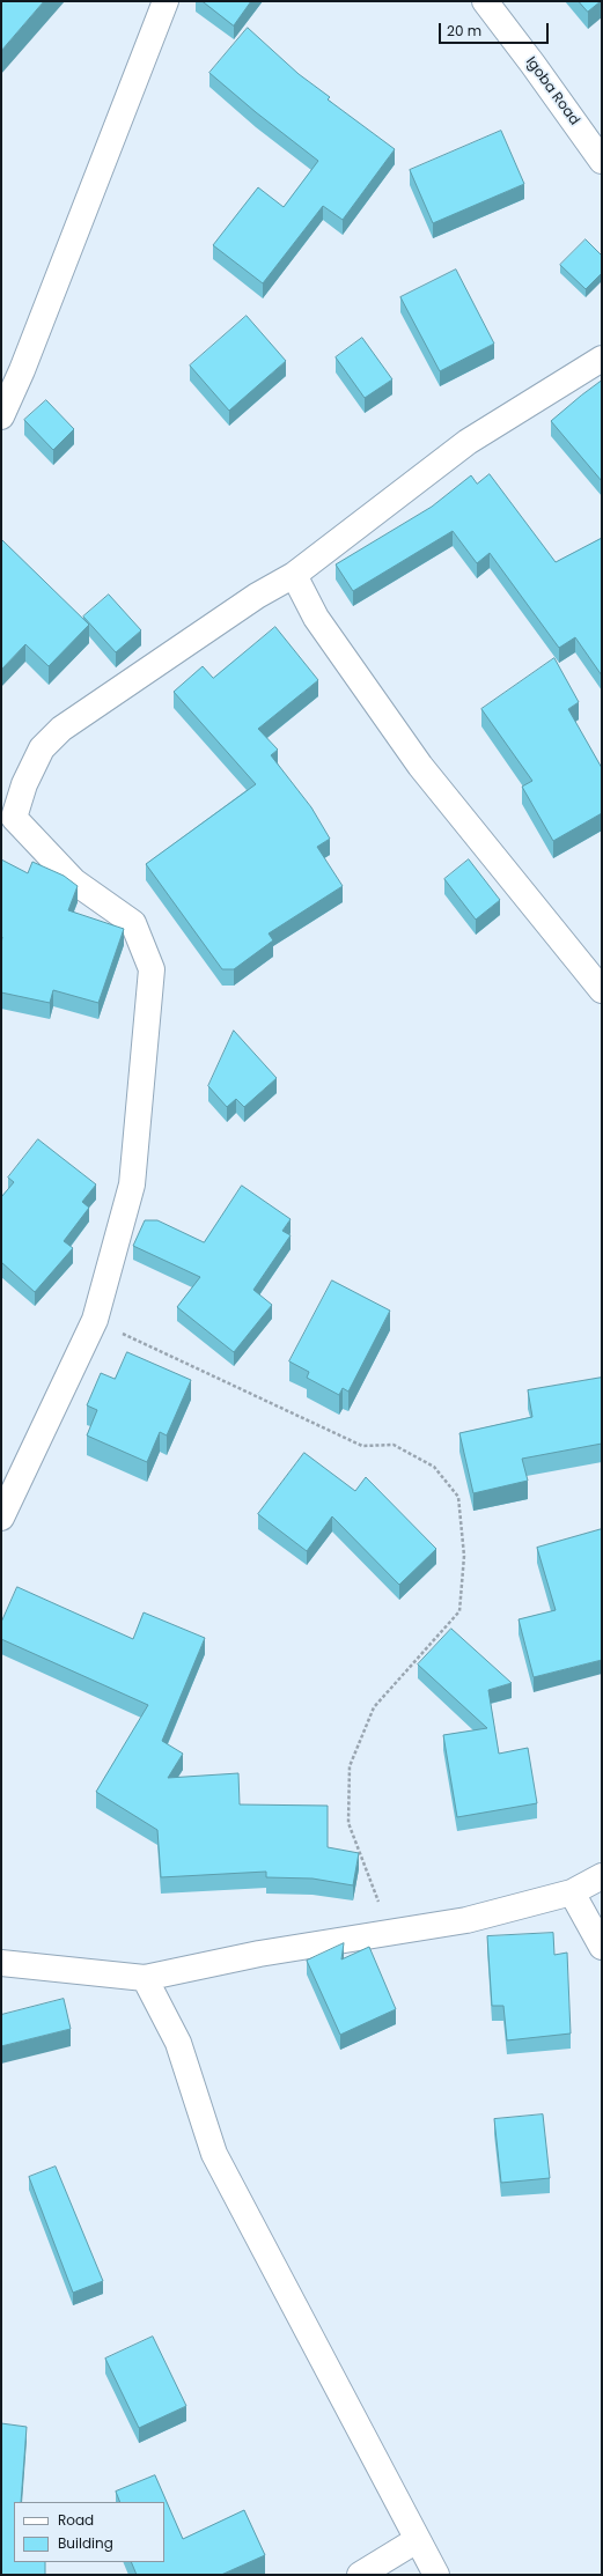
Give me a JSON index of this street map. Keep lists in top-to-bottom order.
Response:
{
  "streets": {
    "street": ["Igoba Road"]
  },
  "legend": ["Road", "Building"],
  "scale_bar": "20 m"
}
